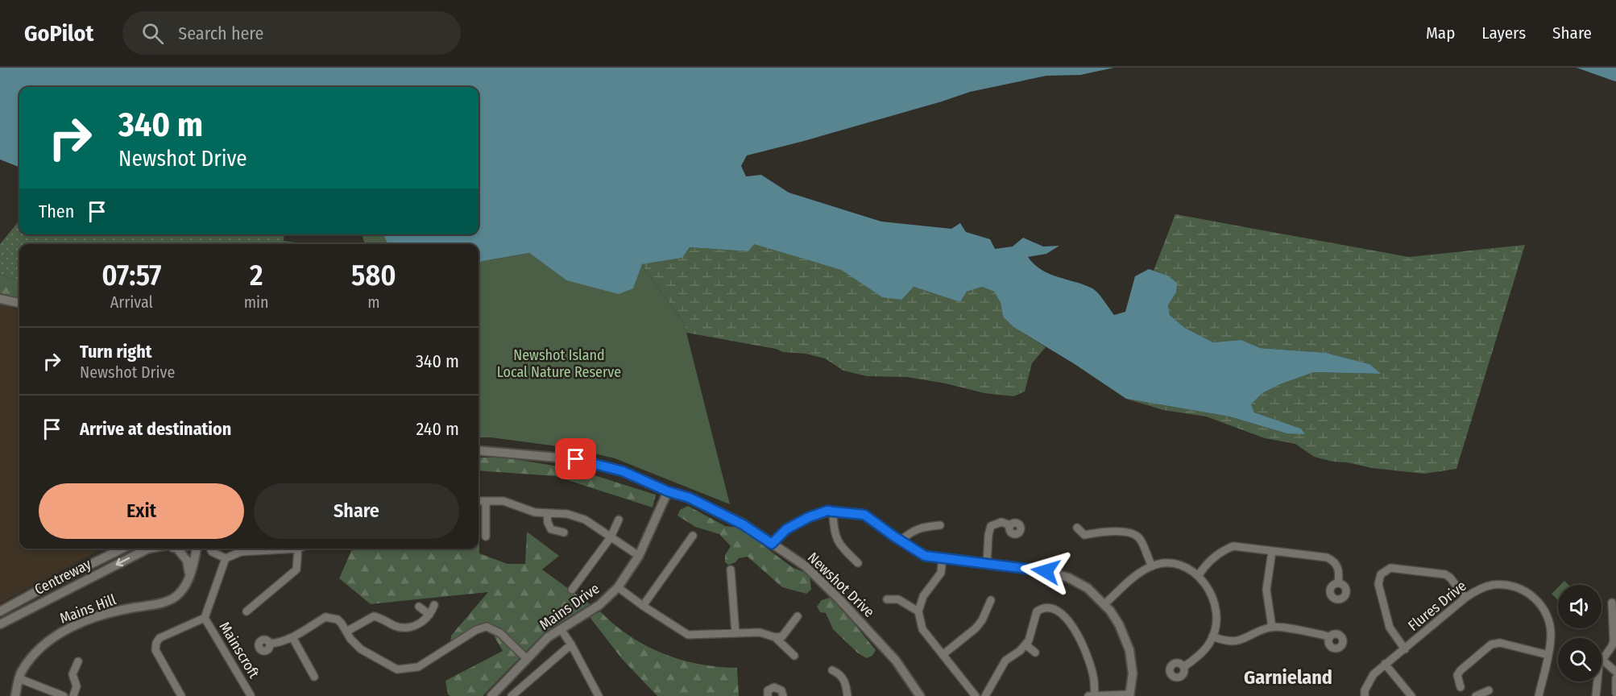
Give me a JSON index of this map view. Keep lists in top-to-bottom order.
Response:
{
  "streets": {
    "street": [
      "Centreway",
      "Newshot Drive",
      "Flures Drive",
      "Mains Drive",
      "Mains Hill",
      "Mainscroft"
    ]
  },
  "crossings": [
    ["Newshot Drive", "Mains Drive"]
  ],
  "districts": ["Garnieland"],
  "parks": ["Newshot Island Local Nature Reserve"],
  "page": {
    "header": "GoPilot",
    "search": "Search here",
    "nav": ["Map", "Layers", "Share"],
    "turn": ["340 m", "Newshot Drive"],
    "then": "Then",
    "eta": [
      "07:57",
      "Arrival",
      "2",
      "min",
      "580",
      "m"
    ],
    "list": [
      {
        "name": "Turn right",
        "note": "Newshot Drive",
        "value": "340 m"
      },
      {
        "name": "Arrive at destination",
        "value": "240 m"
      }
    ],
    "buttons": ["Exit", "Share"]
  }
}
